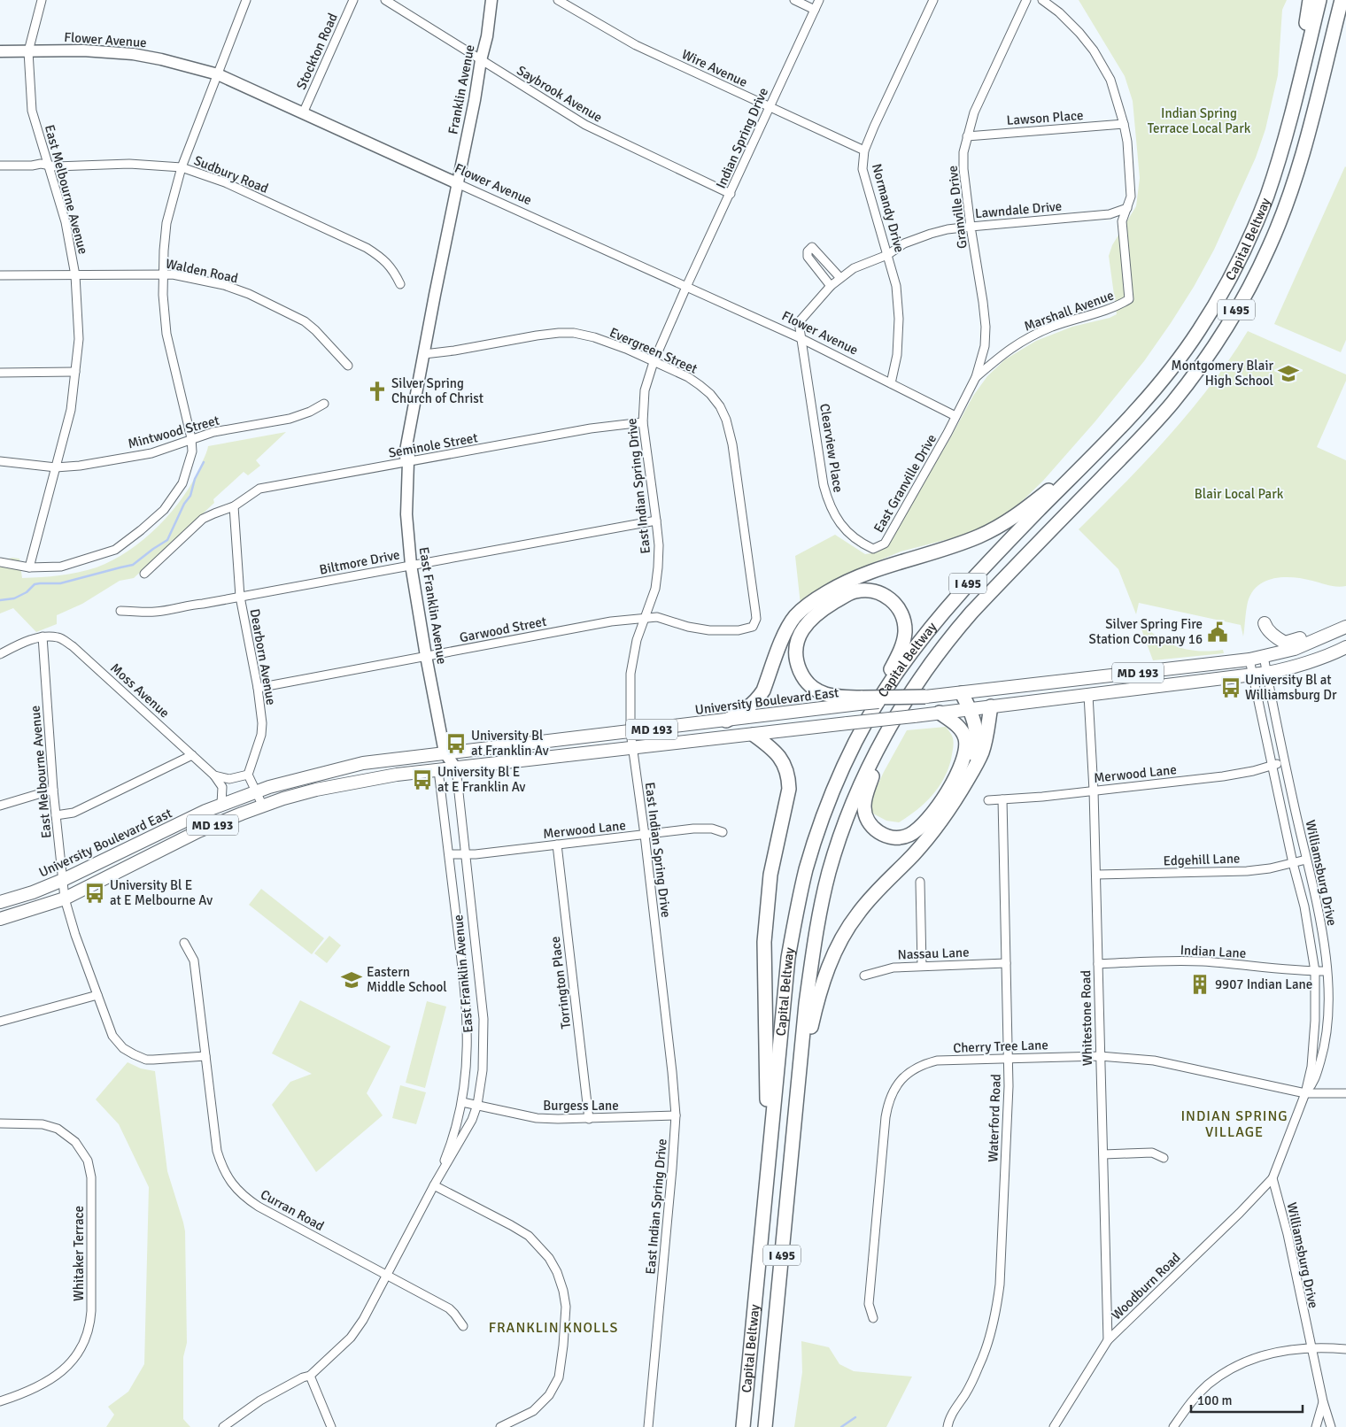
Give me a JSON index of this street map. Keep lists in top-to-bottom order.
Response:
{
  "streets": {
    "highway": ["Capital Beltway", "I 495"],
    "main road": ["MD 193", "University Boulevard East"],
    "street": [
      "Flower Avenue",
      "Stockton Road",
      "Wire Avenue",
      "Franklin Avenue",
      "Saybrook Avenue",
      "Lawson Place",
      "Indian Spring Drive",
      "Sudbury Road",
      "East Melbourne Avenue",
      "Granville Drive",
      "Normandy Drive",
      "Lawndale Drive",
      "Walden Road",
      "Marshall Avenue",
      "Evergreen Street",
      "Mintwood Street",
      "Seminole Street",
      "Clearview Place",
      "East Granville Drive",
      "East Indian Spring Drive",
      "Biltmore Drive",
      "East Franklin Avenue",
      "Garwood Street",
      "Dearborn Avenue",
      "Moss Avenue",
      "Merwood Lane",
      "Edgehill Lane",
      "Williamsburg Drive",
      "Indian Lane",
      "Nassau Lane",
      "Torrington Place",
      "Whitestone Road",
      "Cherry Tree Lane",
      "Burgess Lane",
      "Waterford Road",
      "Curran Road",
      "Whitaker Terrace",
      "Woodburn Road"
    ]
  },
  "crossings": [
    ["Flower Avenue", "Stockton Road"],
    ["Flower Avenue", "Franklin Avenue"],
    ["Flower Avenue", "Indian Spring Drive"],
    ["Flower Avenue", "East Melbourne Avenue"],
    ["Flower Avenue", "Granville Drive"],
    ["Flower Avenue", "Normandy Drive"],
    ["Flower Avenue", "Lawndale Drive"],
    ["Flower Avenue", "Clearview Place"],
    ["Flower Avenue", "East Granville Drive"],
    ["Flower Avenue", "East Indian Spring Drive"],
    ["Flower Avenue", "East Franklin Avenue"],
    ["Wire Avenue", "Indian Spring Drive"],
    ["Wire Avenue", "Normandy Drive"],
    ["Franklin Avenue", "Saybrook Avenue"],
    ["Franklin Avenue", "East Franklin Avenue"],
    ["Saybrook Avenue", "Indian Spring Drive"],
    ["Lawson Place", "Granville Drive"],
    ["Indian Spring Drive", "East Indian Spring Drive"],
    ["Sudbury Road", "East Melbourne Avenue"],
    ["East Melbourne Avenue", "Walden Road"],
    ["East Melbourne Avenue", "Mintwood Street"],
    ["East Melbourne Avenue", "MD 193"],
    ["East Melbourne Avenue", "Moss Avenue"],
    ["East Melbourne Avenue", "University Boulevard East"],
    ["East Melbourne Avenue", "Curran Road"],
    ["Granville Drive", "Lawndale Drive"],
    ["Granville Drive", "Marshall Avenue"],
    ["Granville Drive", "East Granville Drive"],
    ["Normandy Drive", "Lawndale Drive"],
    ["Lawndale Drive", "Marshall Avenue"],
    ["Lawndale Drive", "Clearview Place"],
    ["Evergreen Street", "East Indian Spring Drive"],
    ["Evergreen Street", "East Franklin Avenue"],
    ["Evergreen Street", "Garwood Street"],
    ["Seminole Street", "East Indian Spring Drive"],
    ["Seminole Street", "East Franklin Avenue"],
    ["Seminole Street", "Dearborn Avenue"],
    ["Clearview Place", "East Granville Drive"],
    ["East Indian Spring Drive", "Biltmore Drive"],
    ["East Indian Spring Drive", "Garwood Street"],
    ["East Indian Spring Drive", "MD 193"],
    ["East Indian Spring Drive", "University Boulevard East"],
    ["East Indian Spring Drive", "Merwood Lane"],
    ["East Indian Spring Drive", "Burgess Lane"],
    ["Biltmore Drive", "East Franklin Avenue"],
    ["Biltmore Drive", "Dearborn Avenue"],
    ["East Franklin Avenue", "Garwood Street"],
    ["East Franklin Avenue", "MD 193"],
    ["East Franklin Avenue", "University Boulevard East"],
    ["East Franklin Avenue", "Merwood Lane"],
    ["East Franklin Avenue", "Burgess Lane"],
    ["East Franklin Avenue", "Curran Road"],
    ["Garwood Street", "Dearborn Avenue"],
    ["MD 193", "Williamsburg Drive"],
    ["MD 193", "Whitestone Road"],
    ["Moss Avenue", "University Boulevard East"],
    ["Merwood Lane", "Williamsburg Drive"],
    ["Merwood Lane", "Torrington Place"],
    ["Merwood Lane", "Whitestone Road"],
    ["Merwood Lane", "Waterford Road"],
    ["Edgehill Lane", "Williamsburg Drive"],
    ["Edgehill Lane", "Whitestone Road"],
    ["Williamsburg Drive", "Indian Lane"],
    ["Williamsburg Drive", "Cherry Tree Lane"],
    ["Williamsburg Drive", "Woodburn Road"],
    ["Indian Lane", "Whitestone Road"],
    ["Nassau Lane", "Waterford Road"],
    ["Torrington Place", "Burgess Lane"],
    ["Whitestone Road", "Cherry Tree Lane"],
    ["Whitestone Road", "Woodburn Road"],
    ["Cherry Tree Lane", "Waterford Road"]
  ],
  "districts": ["INDIAN SPRING VILLAGE", "FRANKLIN KNOLLS"],
  "parks": ["Indian Spring Terrace Local Park", "Blair Local Park"],
  "places": {
    "school or university": ["Montgomery Blair High School", "Eastern Middle School"],
    "church": ["Silver Spring Church of Christ"],
    "public building": ["Silver Spring Fire Station Company 16"],
    "bus stop": [
      "University Bl at Williamsburg Dr",
      "University Bl at Franklin Av",
      "University Bl E at E Franklin Av",
      "University Bl E at E Melbourne Av"
    ],
    "building": ["9907 Indian Lane"]
  },
  "scale_bar": "100 m"
}
